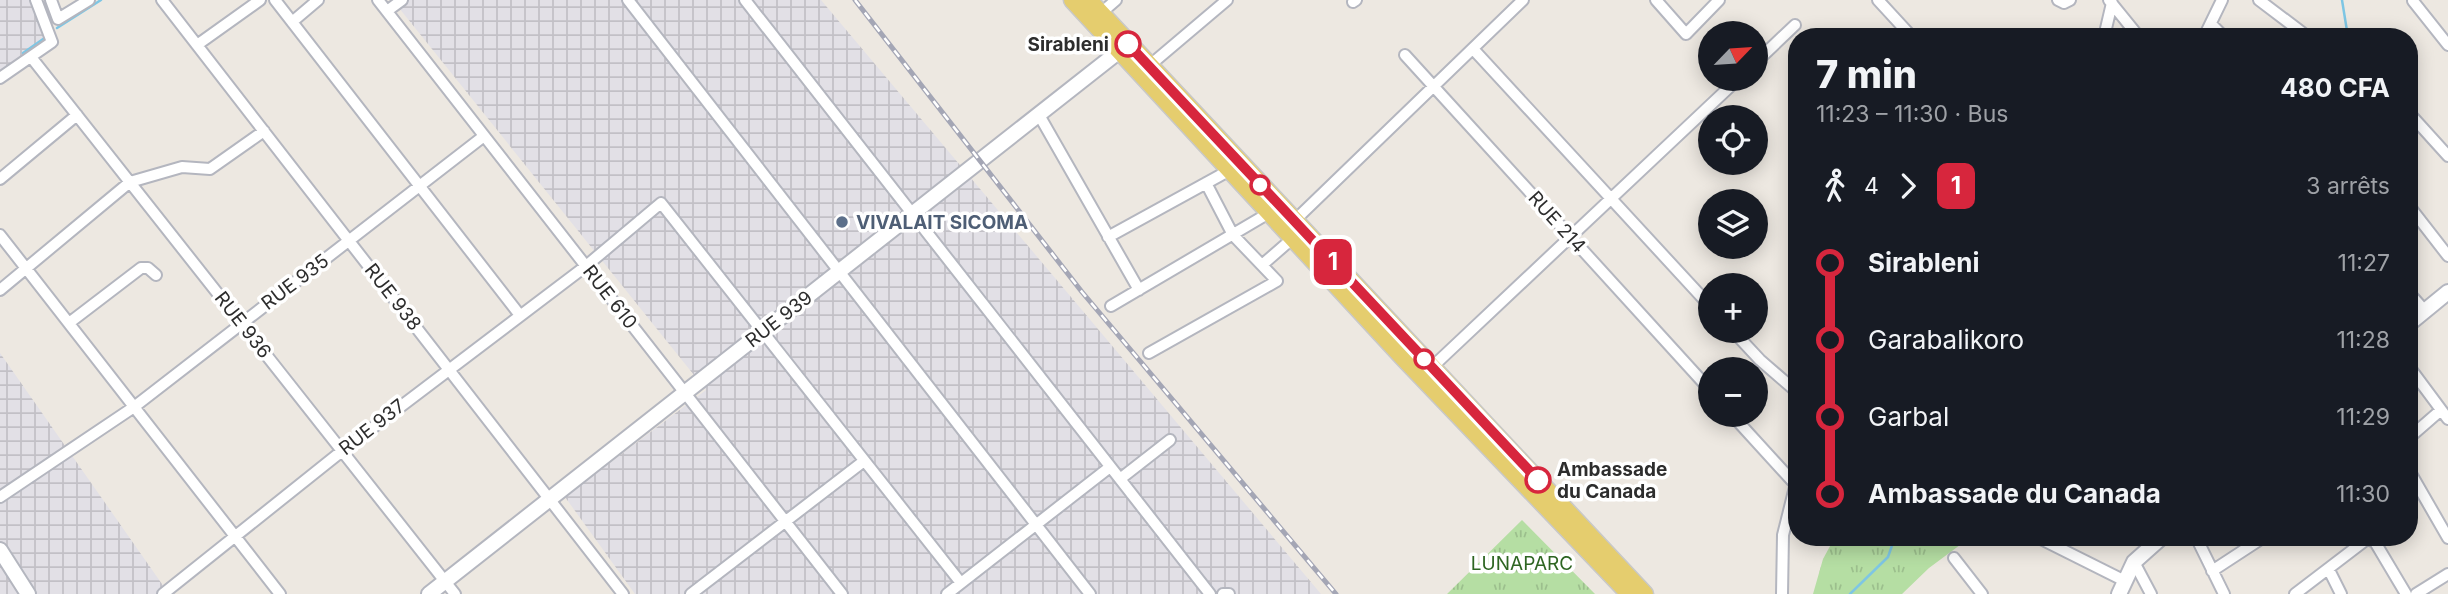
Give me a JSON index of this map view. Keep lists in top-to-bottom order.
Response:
{
  "streets": {
    "main road": ["RUE 939"],
    "street": [
      "RUE 214",
      "RUE 935",
      "RUE 938",
      "RUE 610",
      "RUE 936",
      "RUE 937"
    ]
  },
  "crossings": [
    ["RUE 935", "RUE 938"],
    ["RUE 935", "RUE 610"],
    ["RUE 935", "RUE 936"],
    ["RUE 938", "RUE 939"],
    ["RUE 938", "RUE 937"],
    ["RUE 610", "RUE 939"],
    ["RUE 610", "RUE 937"],
    ["RUE 939", "RUE 936"],
    ["RUE 939", "RUE 937"],
    ["RUE 936", "RUE 937"]
  ],
  "parks": ["LUNAPARC"],
  "places": ["Sirableni", "VIVALAIT SICOMA", "Ambassade du Canada"],
  "lines": ["bus line 1"],
  "north": "top right",
  "page": {
    "on_map": "1",
    "map_buttons": ["+", "−"],
    "heading": ["7 min", "11:23 – 11:30 · Bus", "480 CFA"],
    "legs": ["4", "1", "3 arrêts"],
    "list": [
      {
        "name": "Sirableni",
        "value": "11:27"
      },
      {
        "name": "Garabalikoro",
        "value": "11:28"
      },
      {
        "name": "Garbal",
        "value": "11:29"
      },
      {
        "name": "Ambassade du Canada",
        "value": "11:30"
      }
    ]
  }
}
